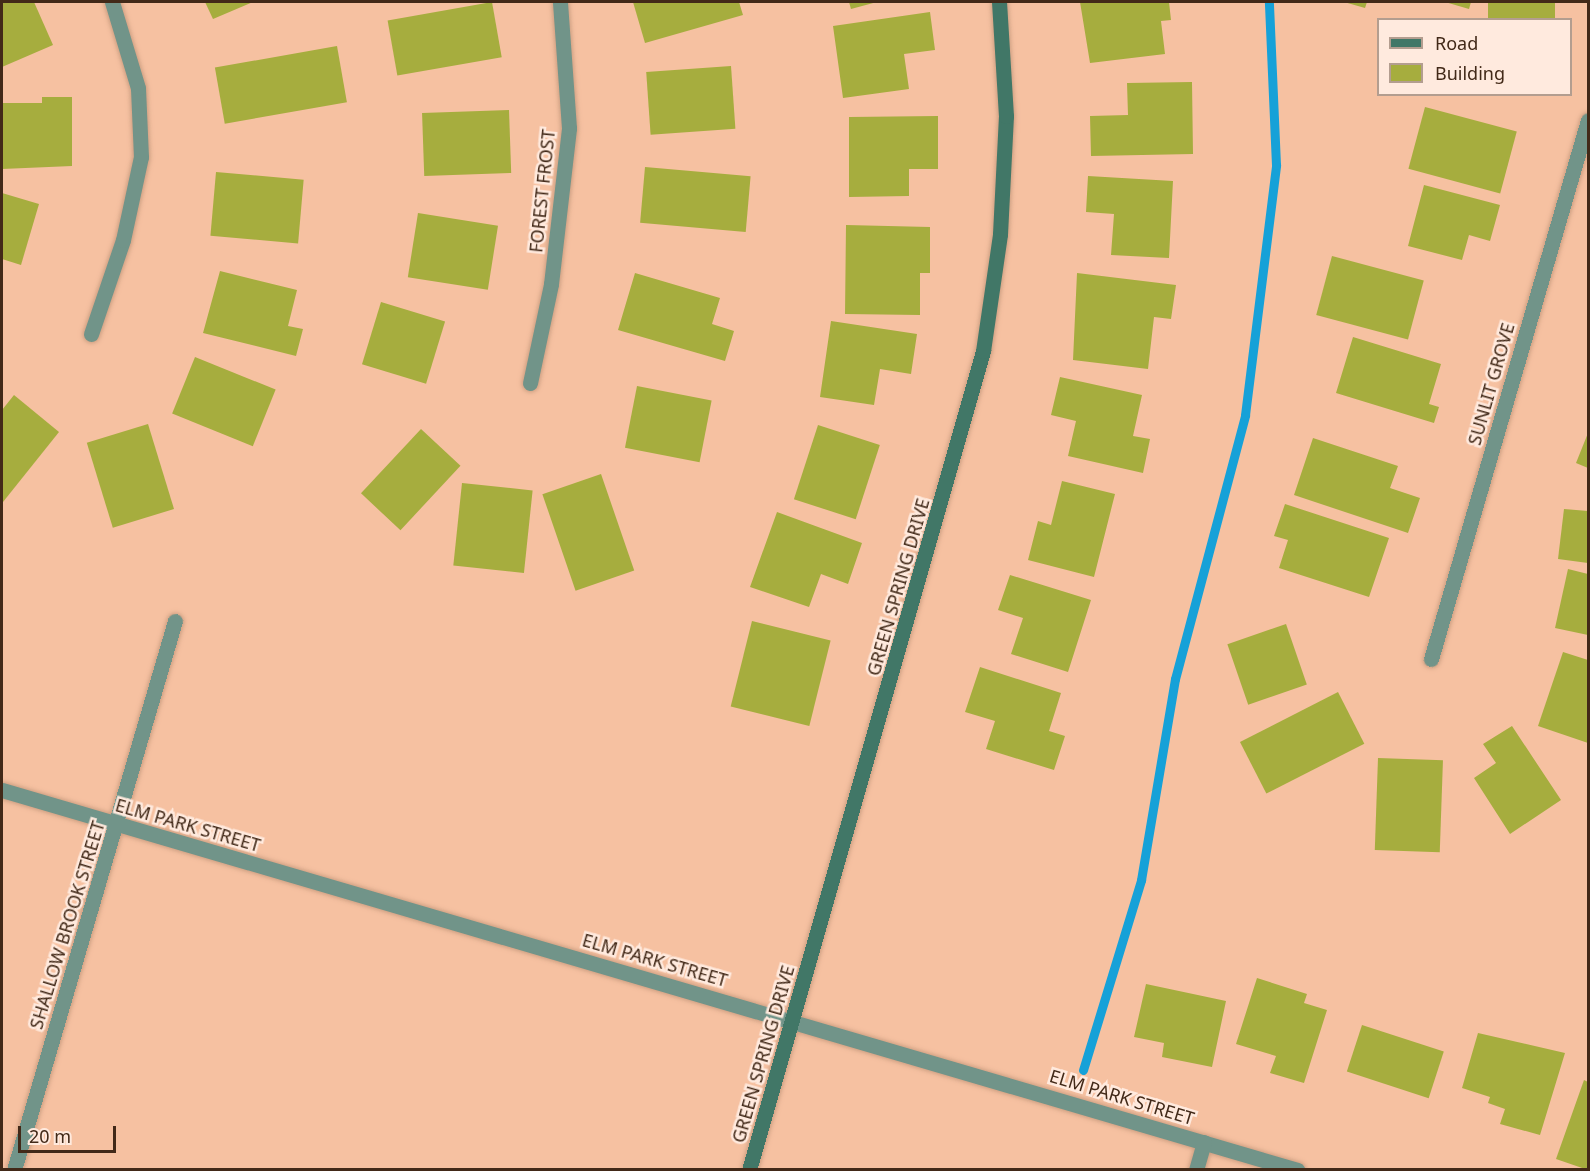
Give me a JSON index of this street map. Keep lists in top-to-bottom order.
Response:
{
  "streets": {
    "street": [
      "FOREST FROST",
      "SUNLIT GROVE",
      "GREEN SPRING DRIVE",
      "ELM PARK STREET",
      "SHALLOW BROOK STREET"
    ]
  },
  "crossings": [
    ["GREEN SPRING DRIVE", "ELM PARK STREET"],
    ["ELM PARK STREET", "SHALLOW BROOK STREET"]
  ],
  "legend": ["Road", "Building"],
  "scale_bar": "20 m"
}
